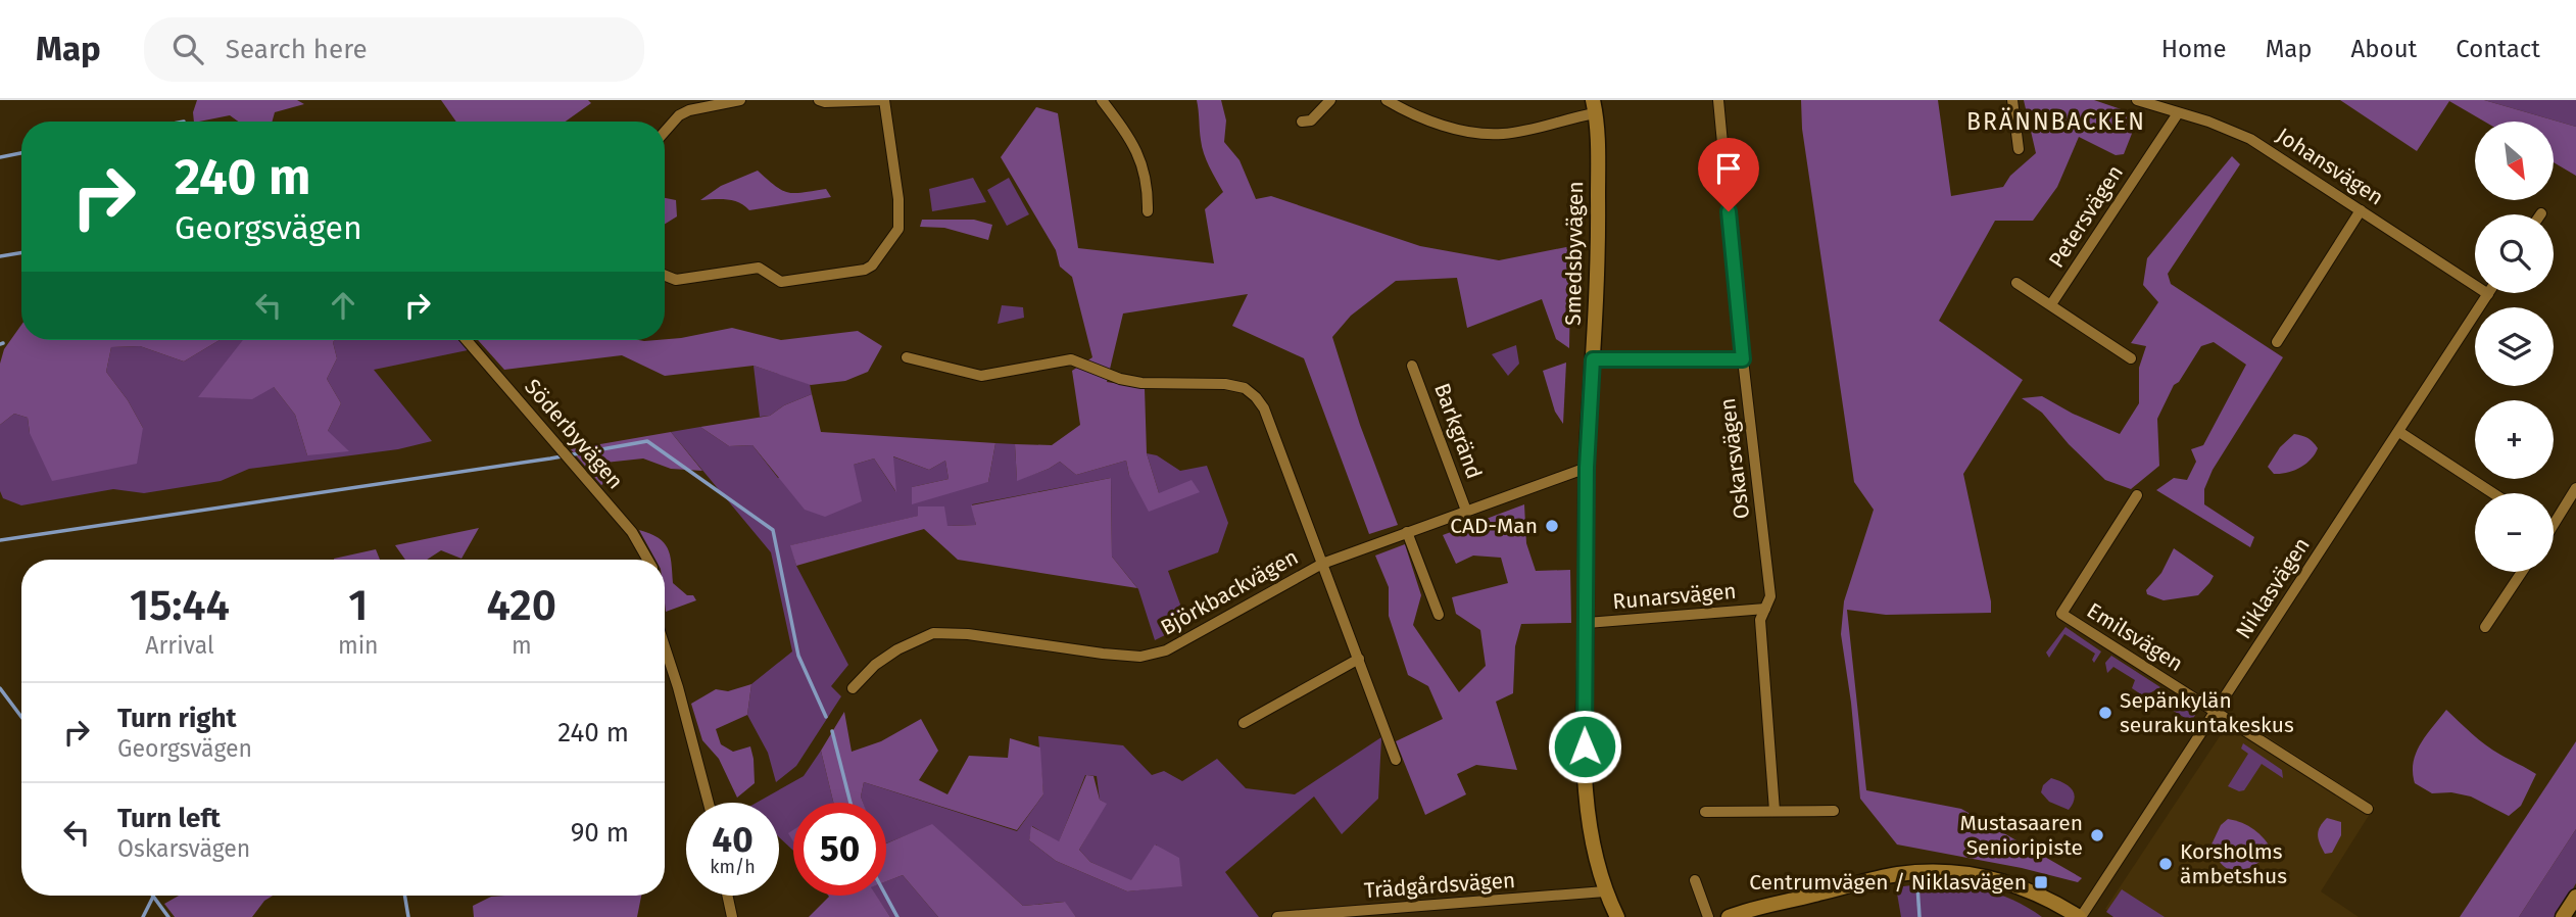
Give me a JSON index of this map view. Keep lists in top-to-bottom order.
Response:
{
  "streets": {
    "main road": ["Smedsbyvägen"],
    "street": [
      "Johansvägen",
      "Petersvägen",
      "Barkgränd",
      "Söderbyvägen",
      "Oskarsvägen",
      "Niklasvägen",
      "Björkbackvägen",
      "Runarsvägen",
      "Emilsvägen",
      "Trädgårdsvägen"
    ]
  },
  "crossings": [
    ["Johansvägen", "Petersvägen"],
    ["Johansvägen", "Niklasvägen"],
    ["Smedsbyvägen", "Björkbackvägen"],
    ["Smedsbyvägen", "Runarsvägen"],
    ["Smedsbyvägen", "Trädgårdsvägen"],
    ["Barkgränd", "Björkbackvägen"],
    ["Oskarsvägen", "Runarsvägen"],
    ["Niklasvägen", "Emilsvägen"]
  ],
  "districts": ["BRÄNNBACKEN"],
  "places": {
    "other": [
      "CAD-Man",
      "Sepänkylän seurakuntakeskus",
      "Mustasaaren Senioripiste",
      "Korsholms ämbetshus"
    ],
    "transit": ["Centrumvägen / Niklasvägen"]
  },
  "north": "bottom right",
  "page": {
    "header": "Map",
    "search": "Search here",
    "nav": [
      "Home",
      "Map",
      "About",
      "Contact"
    ],
    "map_buttons": ["+", "−"],
    "turn": ["240 m", "Georgsvägen"],
    "eta": [
      "15:44",
      "Arrival",
      "1",
      "min",
      "420",
      "m"
    ],
    "list": [
      {
        "name": "Turn right",
        "note": "Georgsvägen",
        "value": "240 m"
      },
      {
        "name": "Turn left",
        "note": "Oskarsvägen",
        "value": "90 m"
      }
    ],
    "speed": "40 km/h",
    "limit": "50"
  }
}
